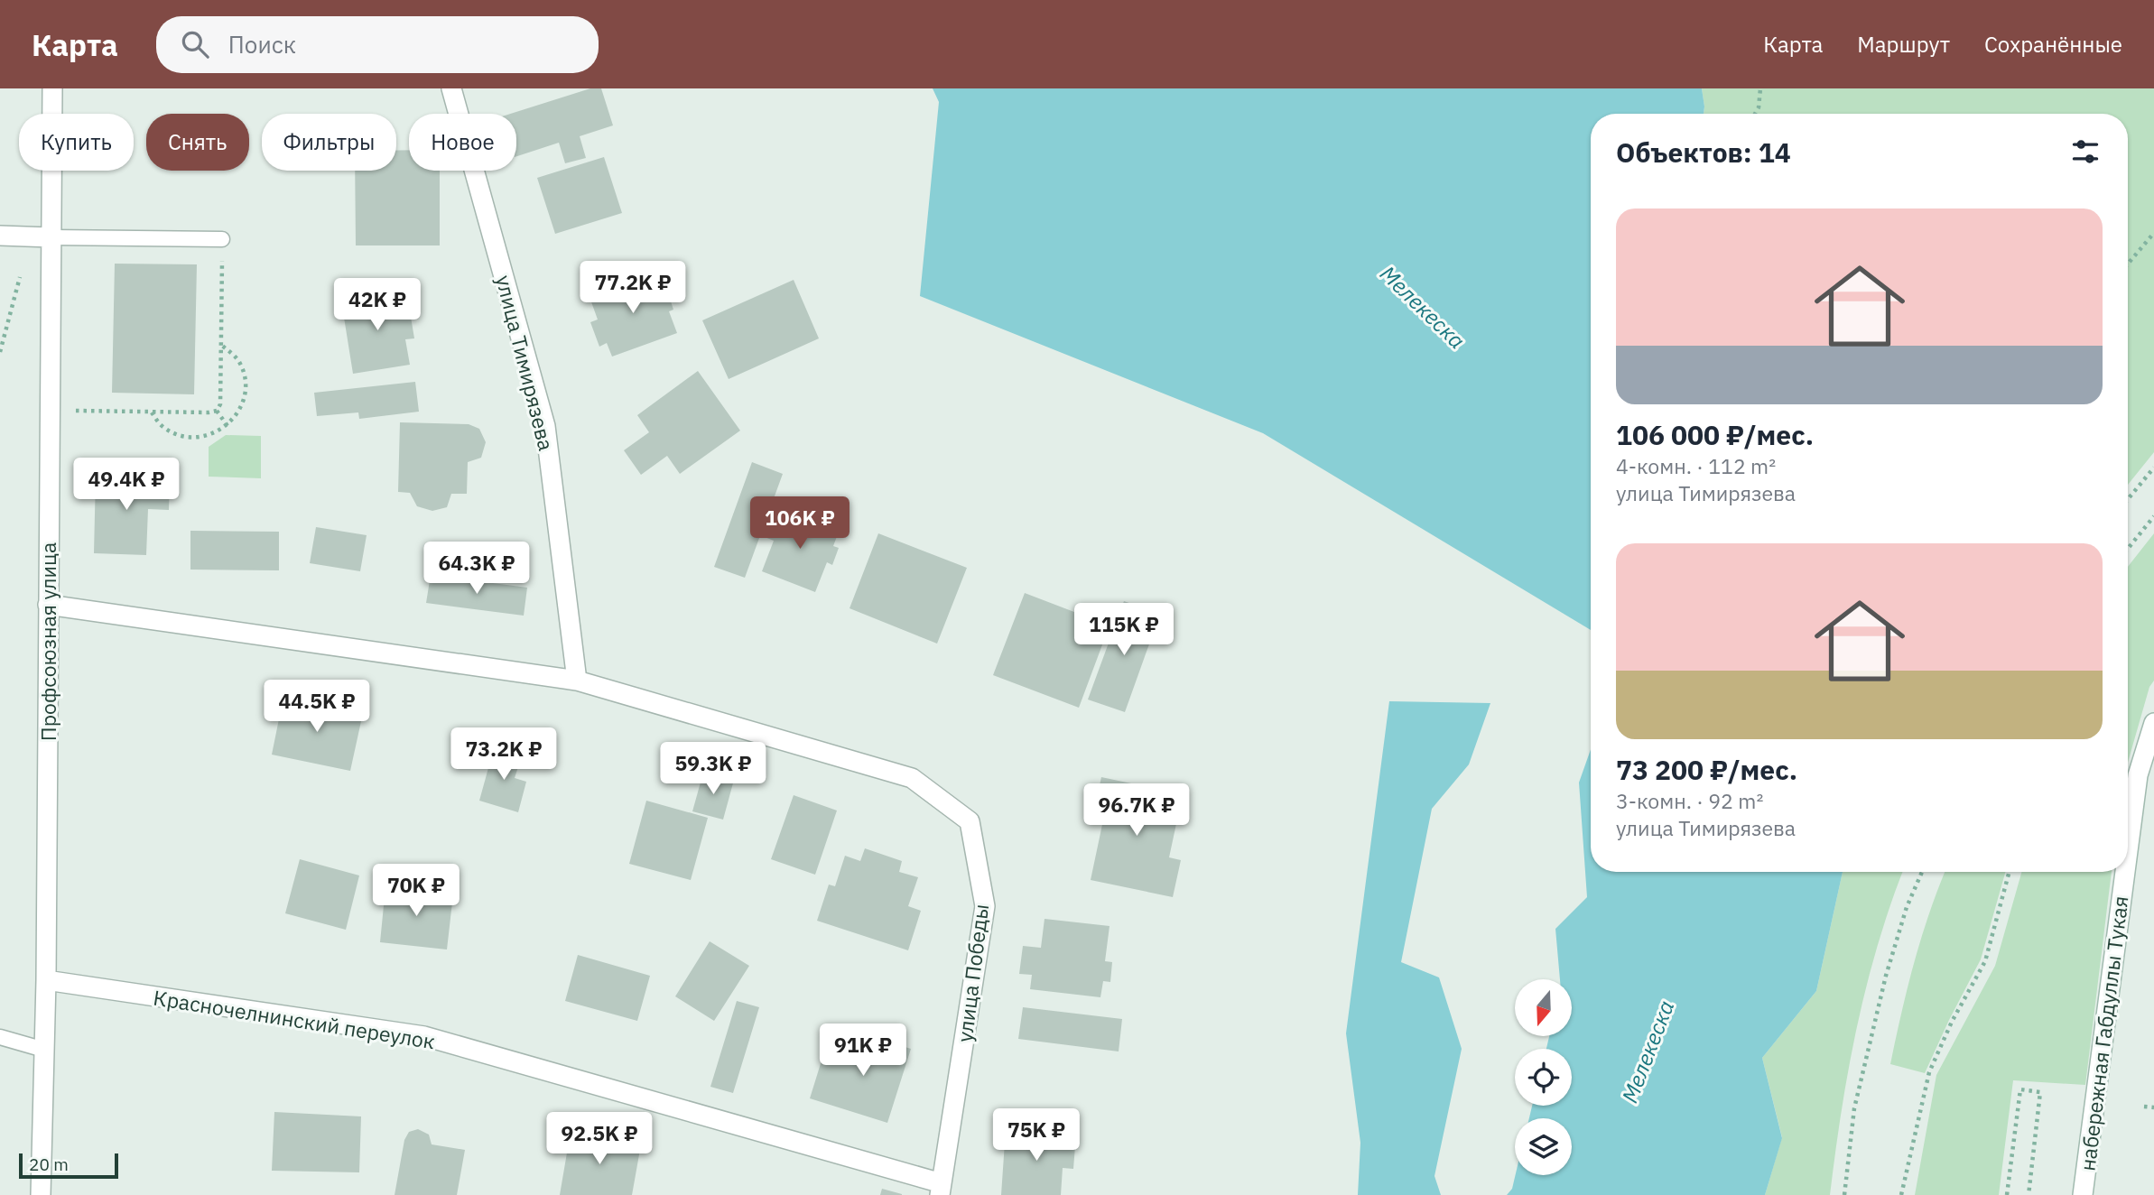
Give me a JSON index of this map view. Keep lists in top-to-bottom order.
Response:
{
  "streets": {
    "street": [
      "улица Тимирязева",
      "Профсоюзная улица",
      "улица Победы",
      "Красночелнинский переулок",
      "набережная Габдуллы Тукая"
    ]
  },
  "crossings": [
    ["улица Тимирязева", "улица Победы"],
    ["Профсоюзная улица", "Красночелнинский переулок"],
    ["улица Победы", "Красночелнинский переулок"]
  ],
  "water": ["Мелекеска"],
  "scale_bar": "20 m",
  "north": "bottom",
  "page": {
    "header": "Карта",
    "search": "Поиск",
    "nav": ["Карта", "Маршрут", "Сохранённые"],
    "chip": [
      "Купить",
      "Снять",
      "Фильтры",
      "Новое"
    ],
    "heading": "Объектов: 14",
    "list": [
      {
        "name": "106 000 ₽/мес.",
        "note": "4-комн. · 112 m² · улица Тимирязева"
      },
      {
        "name": "73 200 ₽/мес.",
        "note": "3-комн. · 92 m² · улица Тимирязева"
      }
    ],
    "price": [
      "77.2K ₽",
      "42K ₽",
      "49.4K ₽",
      "106K ₽",
      "64.3K ₽",
      "115K ₽",
      "44.5K ₽",
      "73.2K ₽",
      "59.3K ₽",
      "96.7K ₽",
      "70K ₽",
      "91K ₽",
      "75K ₽",
      "92.5K ₽"
    ],
    "scale": "20 m"
  }
}
